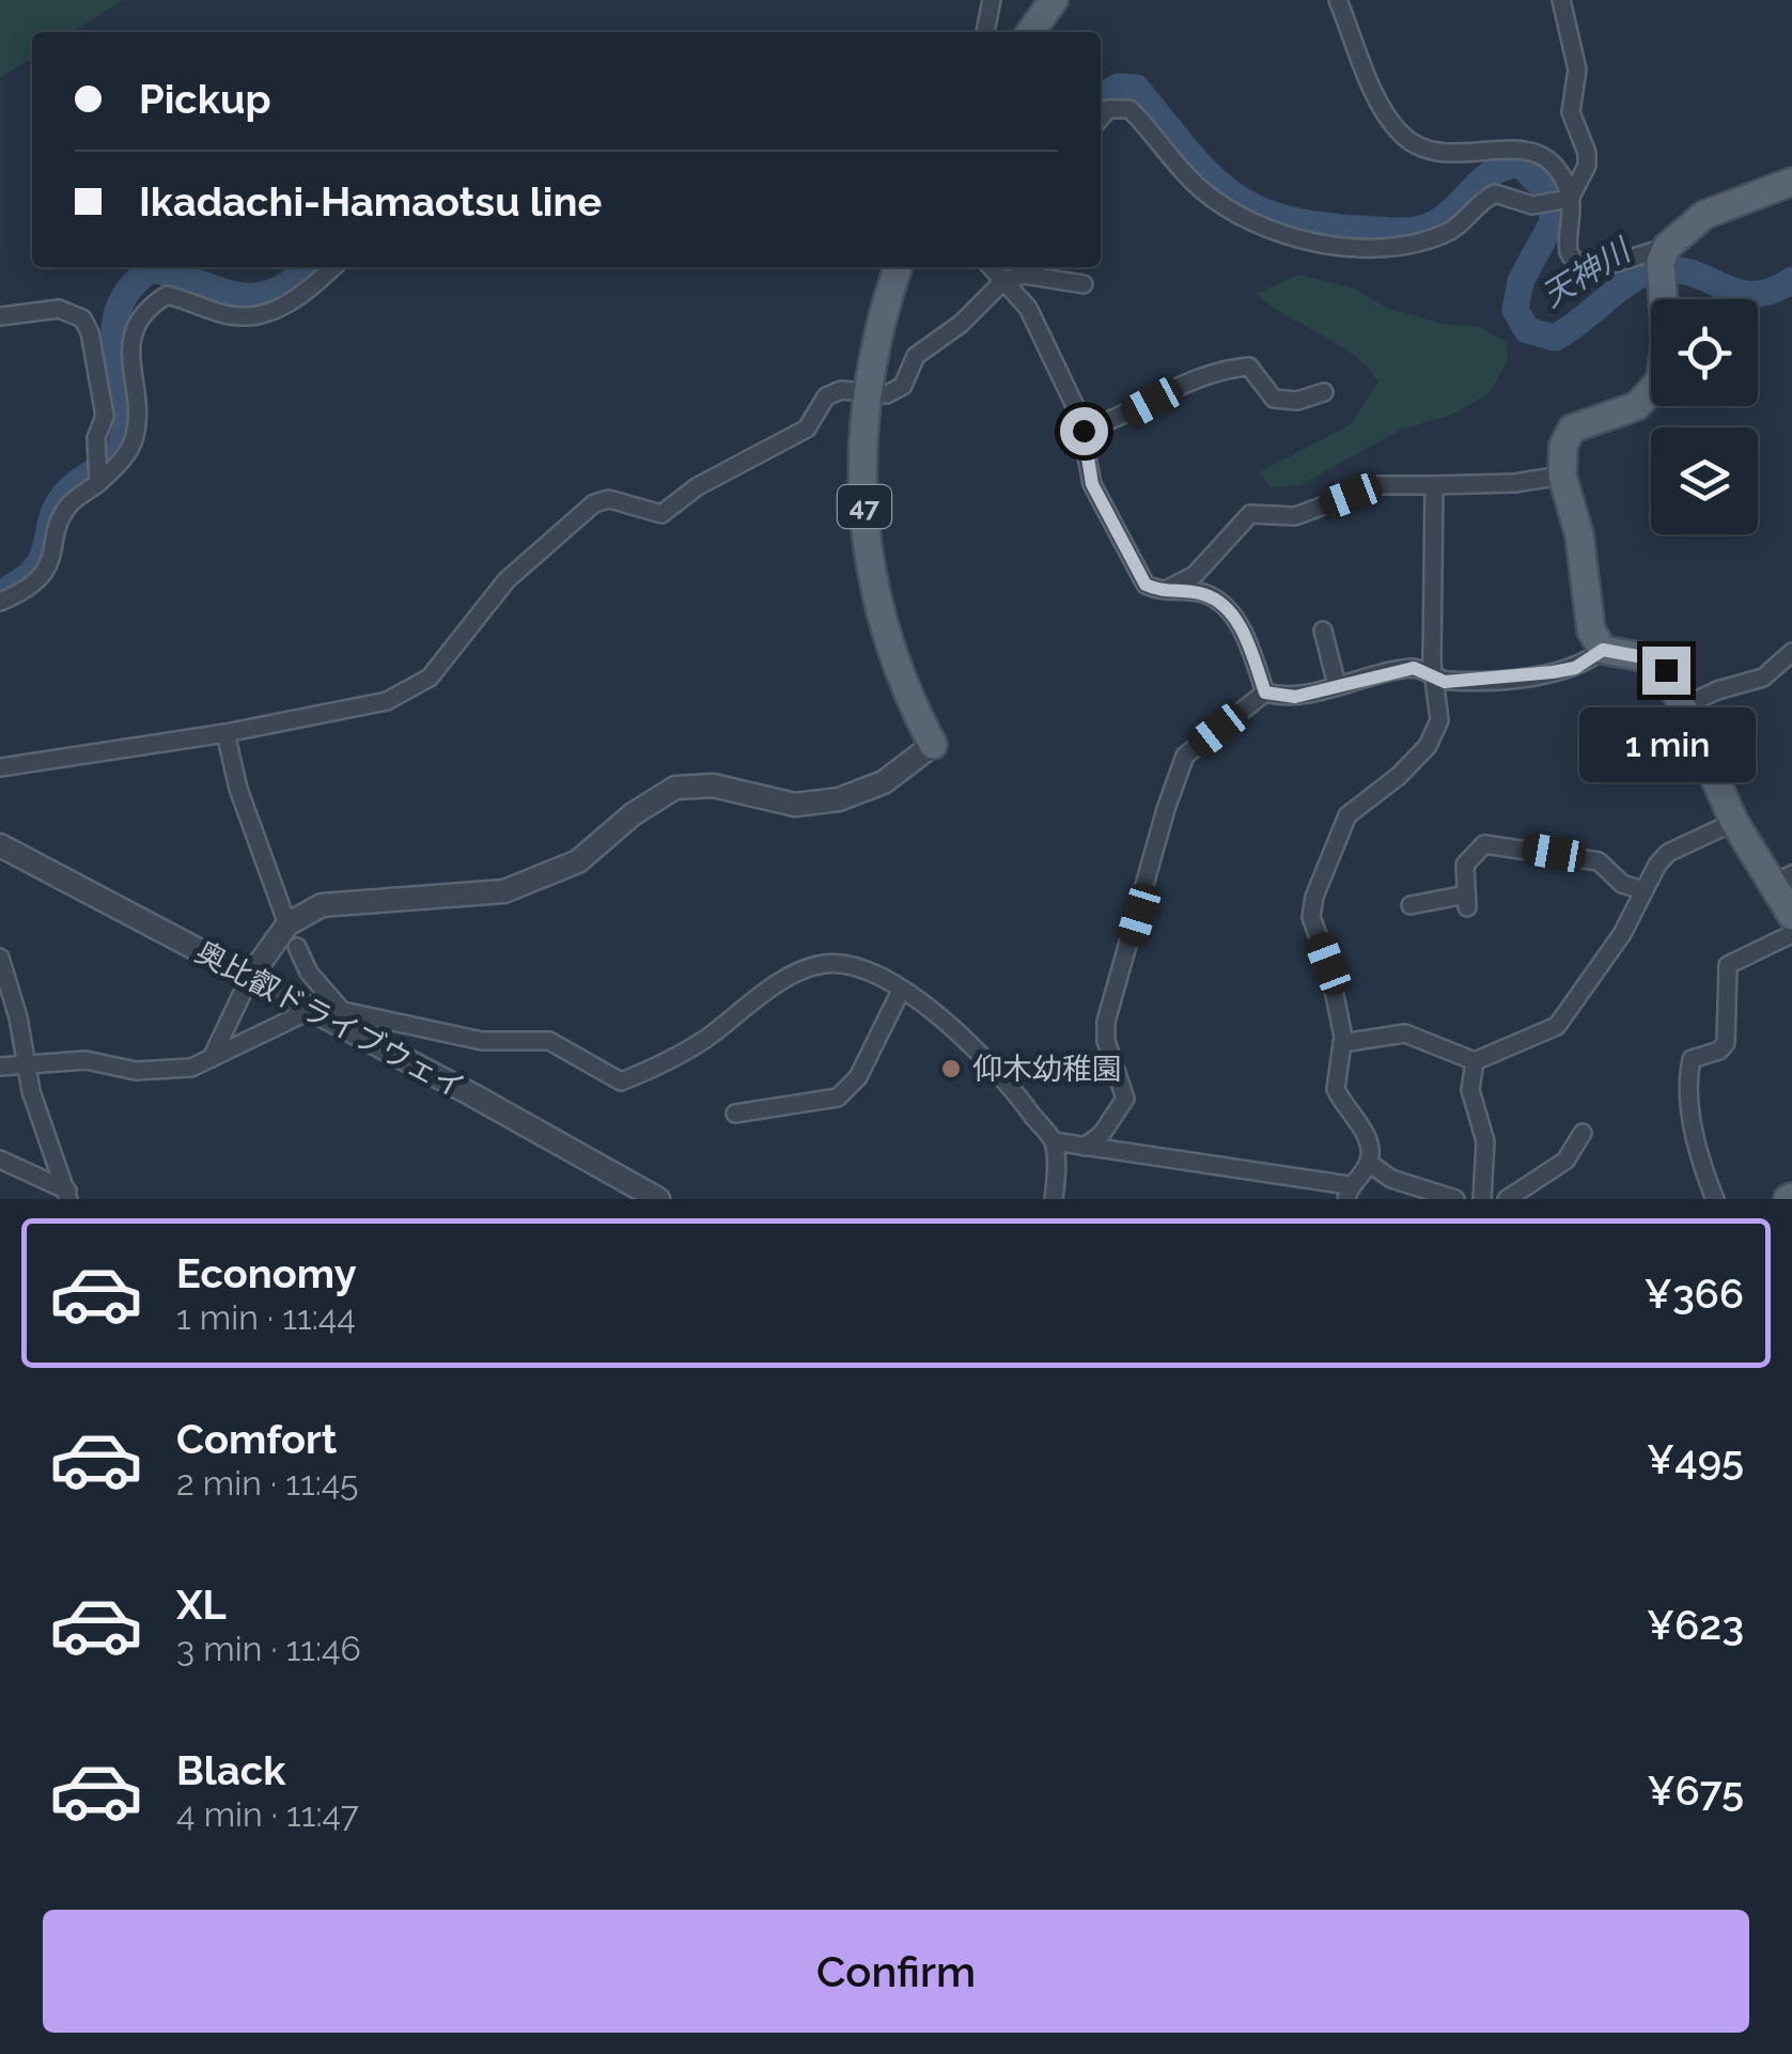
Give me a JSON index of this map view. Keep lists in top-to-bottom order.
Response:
{
  "streets": {
    "main road": ["47"],
    "street": ["奥比叡ドライブウェイ"]
  },
  "water": ["天神川"],
  "places": ["仰木幼稚園"],
  "page": {
    "banner": ["Pickup", "Ikadachi-Hamaotsu line"],
    "bubble": "1 min",
    "list": [
      {
        "name": "Economy",
        "note": "1 min · 11:44",
        "value": "¥366"
      },
      {
        "name": "Comfort",
        "note": "2 min · 11:45",
        "value": "¥495"
      },
      {
        "name": "XL",
        "note": "3 min · 11:46",
        "value": "¥623"
      },
      {
        "name": "Black",
        "note": "4 min · 11:47",
        "value": "¥675"
      }
    ],
    "buttons": "Confirm"
  }
}
